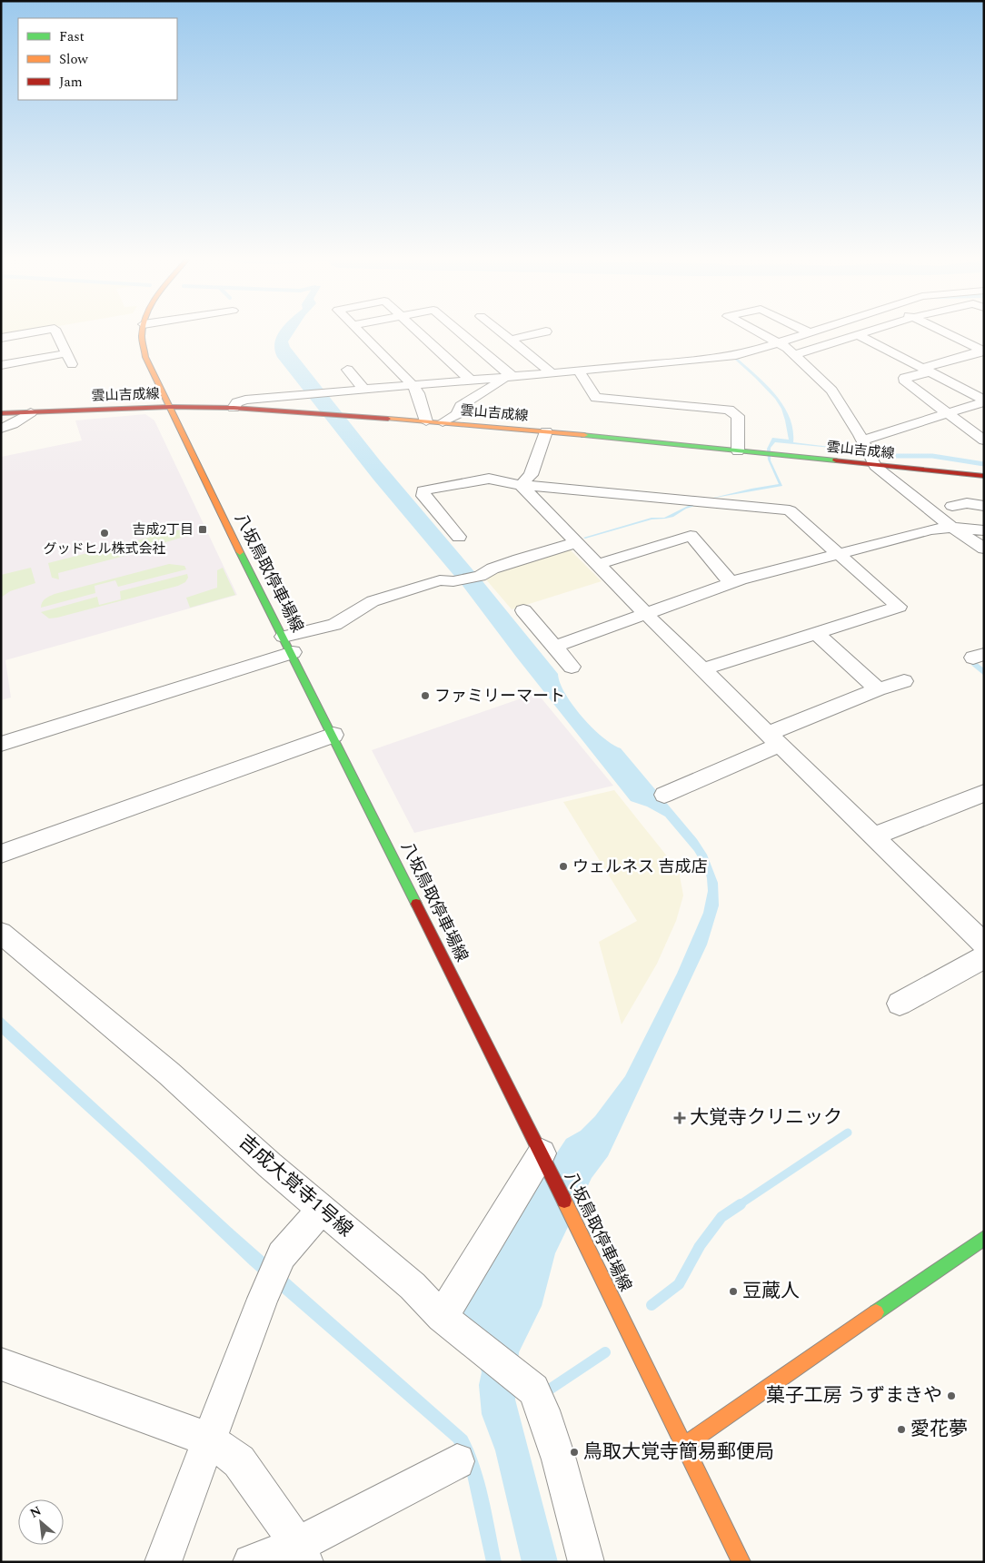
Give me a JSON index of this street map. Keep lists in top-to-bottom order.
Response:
{
  "streets": {
    "main road": ["雲山吉成線", "八坂鳥取停車場線"],
    "street": ["吉成大覚寺1号線"]
  },
  "crossings": [
    ["雲山吉成線", "八坂鳥取停車場線"]
  ],
  "places": {
    "transit": ["吉成2丁目"],
    "other": [
      "グッドヒル株式会社",
      "ファミリーマート",
      "ウェルネス 吉成店",
      "豆蔵人",
      "菓子工房 うずまきや",
      "愛花夢",
      "鳥取大覚寺簡易郵便局"
    ],
    "health": ["大覚寺クリニック"]
  },
  "legend": ["Fast", "Slow", "Jam"],
  "north": "top left"
}
